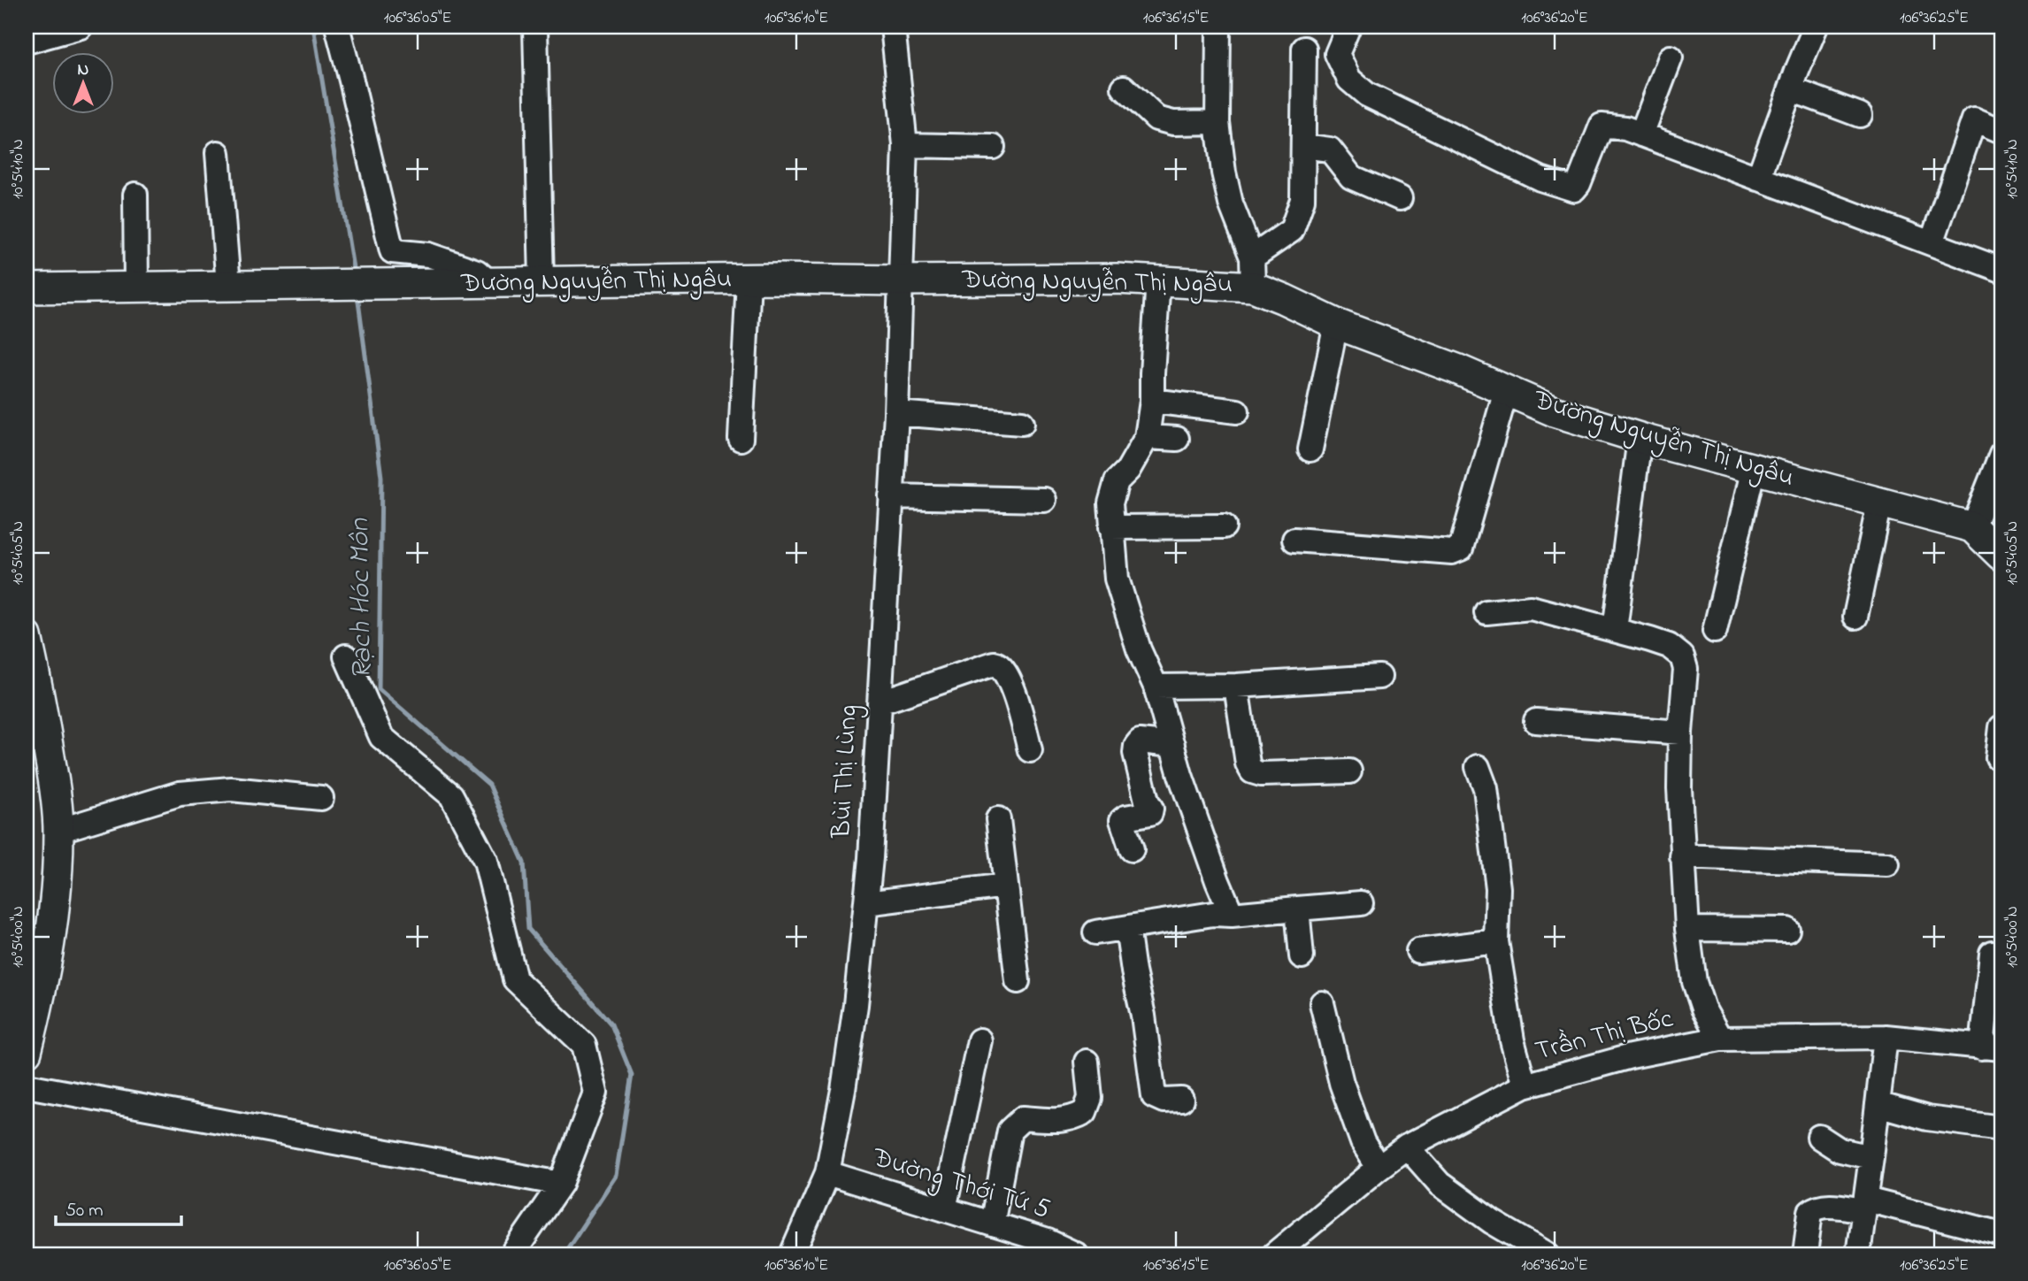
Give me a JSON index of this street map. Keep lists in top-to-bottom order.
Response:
{
  "streets": {
    "main road": ["Đường Nguyễn Thị Ngâu"],
    "street": ["Bùi Thị Lùng", "Trần Thị Bốc", "Đường Thới Tứ 5"]
  },
  "crossings": [
    ["Đường Nguyễn Thị Ngâu", "Bùi Thị Lùng"],
    ["Bùi Thị Lùng", "Đường Thới Tứ 5"]
  ],
  "water": ["Rạch Hóc Môn"],
  "scale_bar": "50 m",
  "north": "top",
  "coordinates": [
    "106°36'05\"E",
    "106°36'10\"E",
    "106°36'15\"E",
    "106°36'20\"E",
    "106°36'25\"E",
    "10°54'10\"N",
    "10°54'05\"N",
    "10°54'00\"N"
  ]
}
